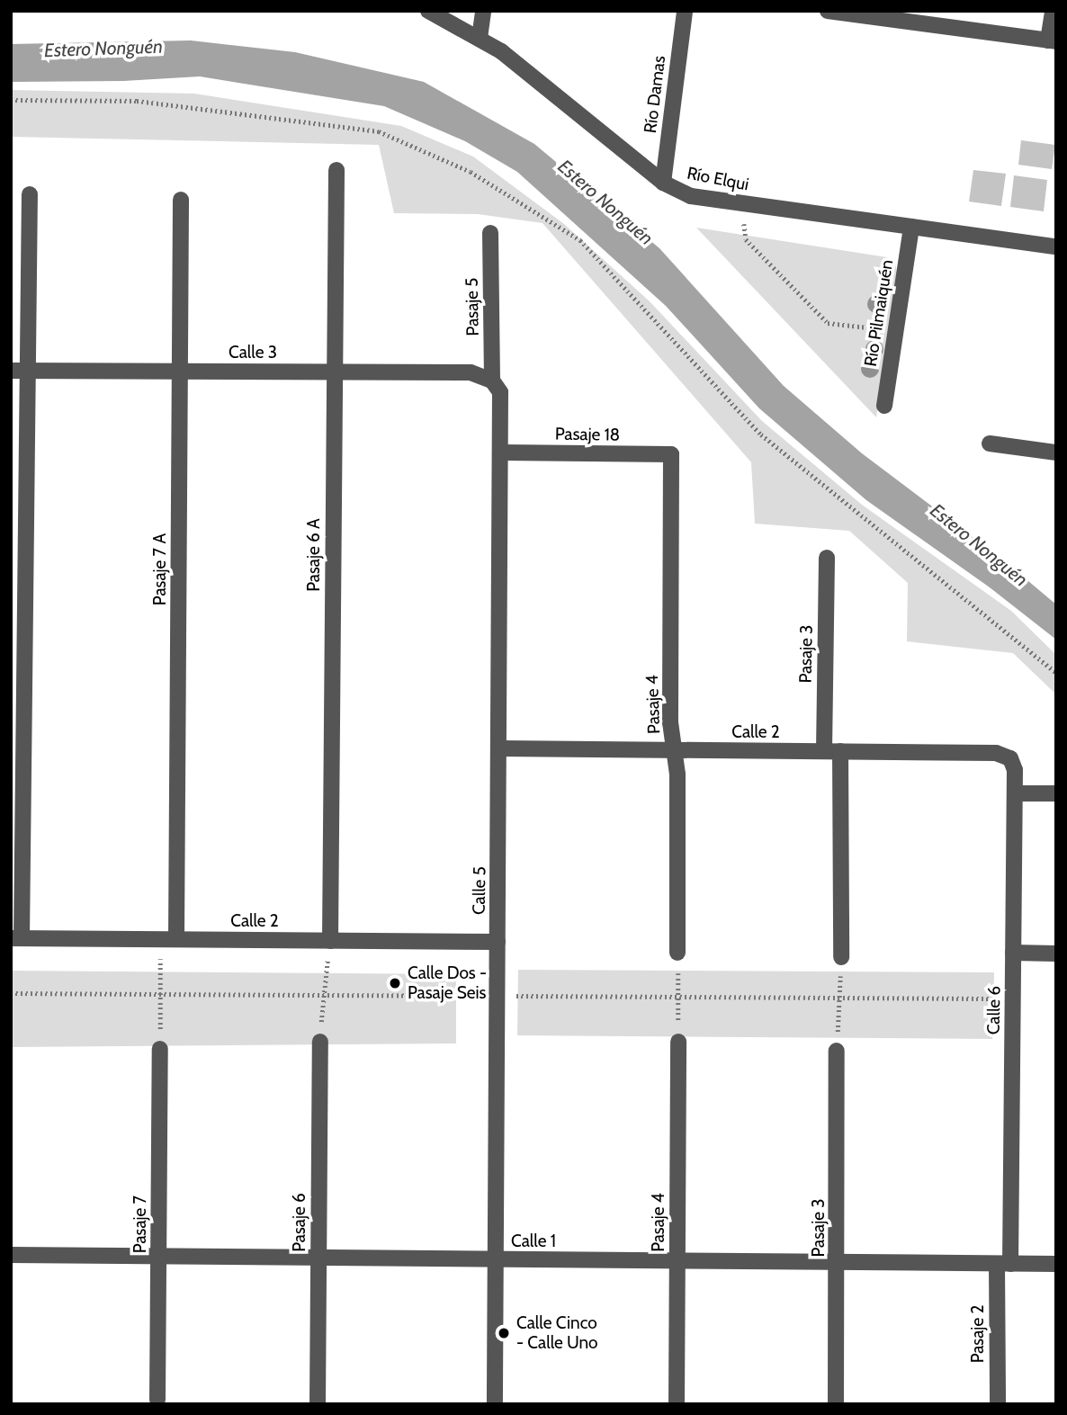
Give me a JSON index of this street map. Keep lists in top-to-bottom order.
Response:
{
  "streets": {
    "street": [
      "Río Damas",
      "Río Elqui",
      "Pasaje 5",
      "Río Pilmaiquén",
      "Calle 3",
      "Pasaje 18",
      "Pasaje 6 A",
      "Pasaje 7 A",
      "Pasaje 3",
      "Pasaje 4",
      "Calle 2",
      "Calle 5",
      "Calle 6",
      "Pasaje 6",
      "Pasaje 7",
      "Calle 1",
      "Pasaje 2"
    ]
  },
  "crossings": [
    ["Río Damas", "Río Elqui"],
    ["Río Elqui", "Río Pilmaiquén"],
    ["Pasaje 5", "Calle 3"],
    ["Pasaje 5", "Calle 5"],
    ["Calle 3", "Pasaje 6 A"],
    ["Calle 3", "Pasaje 7 A"],
    ["Calle 3", "Calle 5"],
    ["Pasaje 18", "Pasaje 4"],
    ["Pasaje 18", "Calle 5"],
    ["Pasaje 6 A", "Calle 2"],
    ["Pasaje 7 A", "Calle 2"],
    ["Pasaje 3", "Calle 2"],
    ["Pasaje 3", "Calle 1"],
    ["Pasaje 4", "Calle 2"],
    ["Pasaje 4", "Calle 1"],
    ["Calle 2", "Calle 5"],
    ["Calle 2", "Calle 6"],
    ["Calle 5", "Calle 1"],
    ["Calle 6", "Calle 1"],
    ["Calle 6", "Pasaje 2"],
    ["Pasaje 6", "Calle 1"],
    ["Pasaje 7", "Calle 1"],
    ["Calle 1", "Pasaje 2"]
  ],
  "water": ["Estero Nonguén"],
  "places": ["Calle Dos - Pasaje Seis", "Calle Cinco - Calle Uno"]
}
